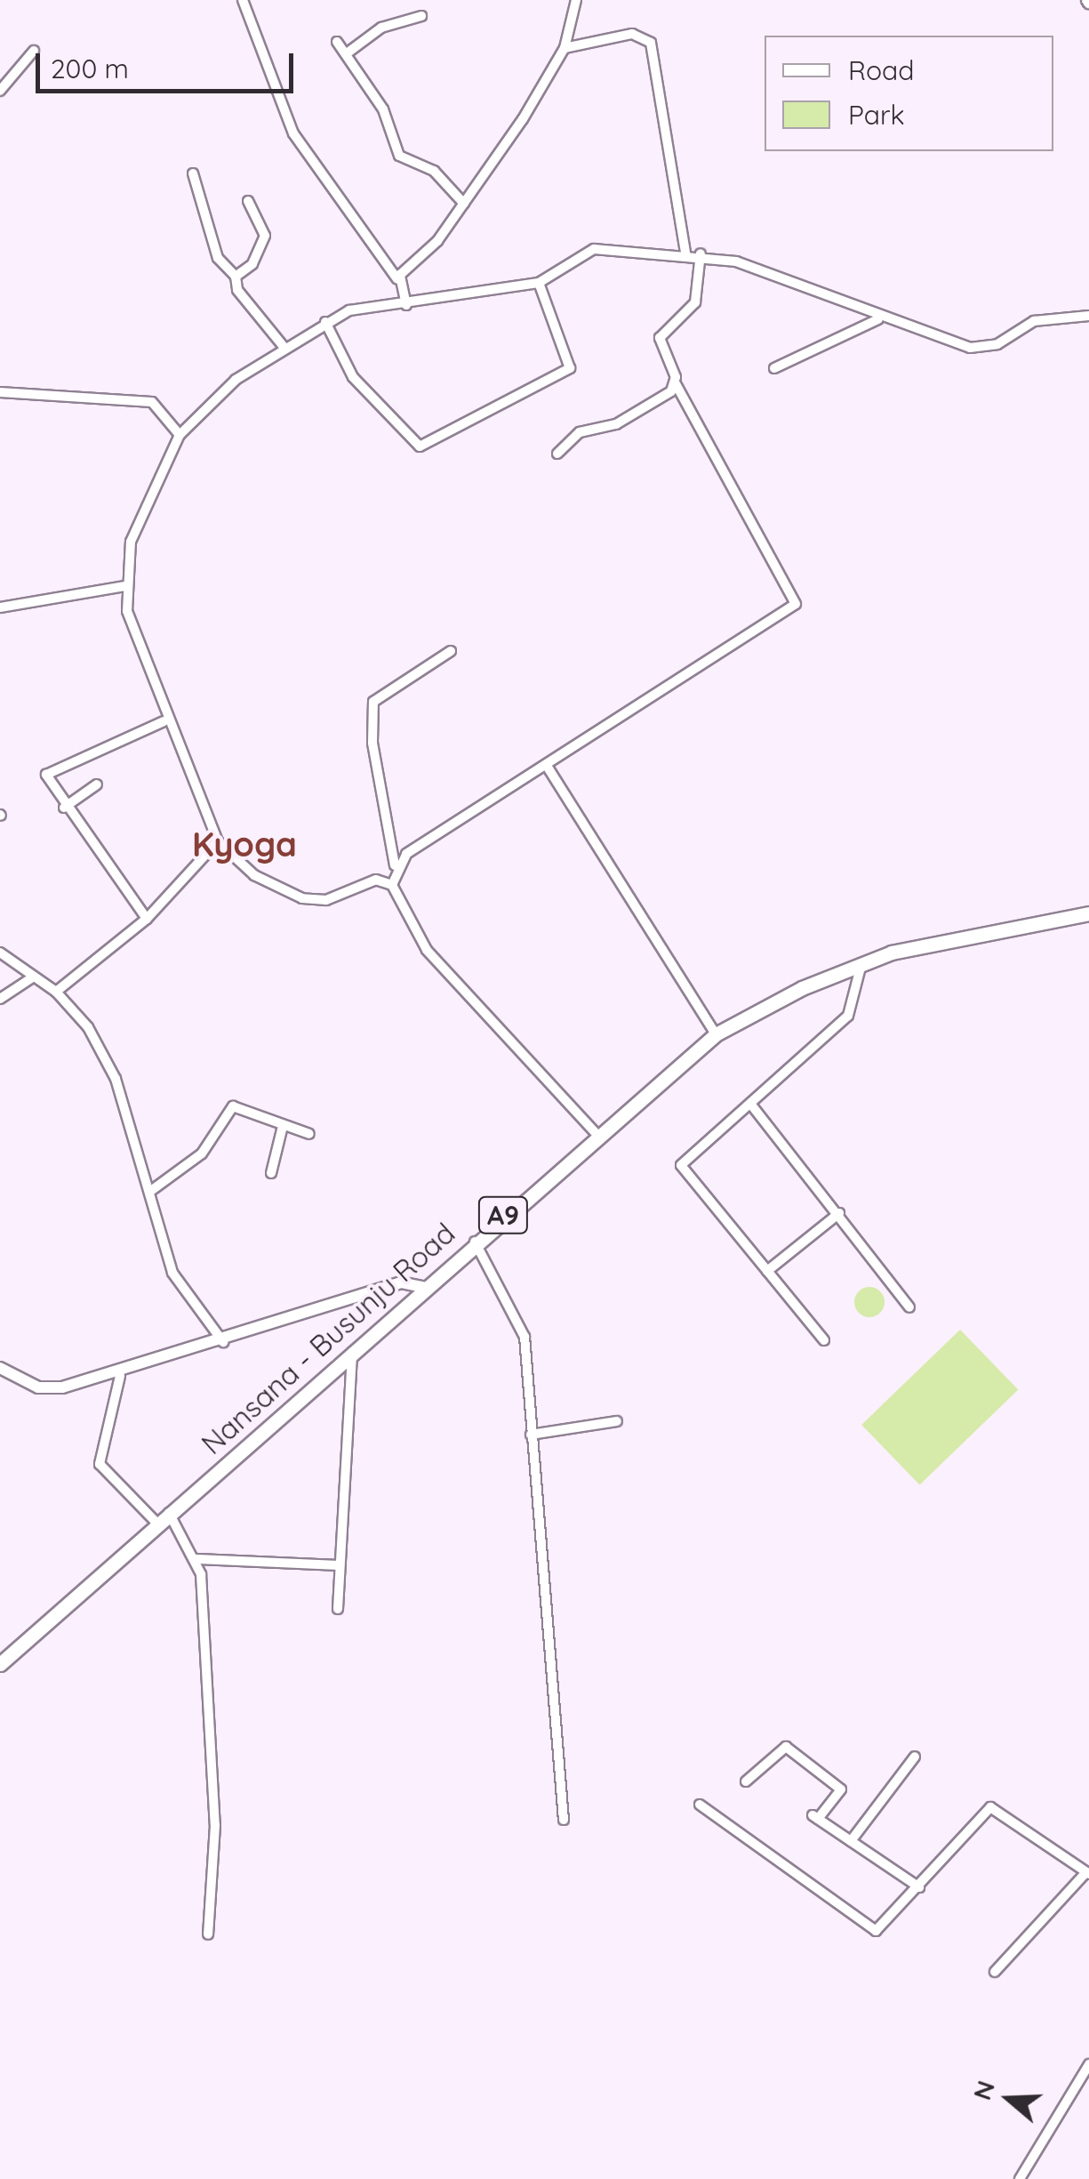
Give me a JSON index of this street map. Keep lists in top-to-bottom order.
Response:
{
  "streets": {
    "main road": ["A9", "Nansana - Busunju Road"]
  },
  "districts": ["Kyoga"],
  "legend": ["Road", "Park"],
  "scale_bar": "200 m",
  "north": "left"
}
